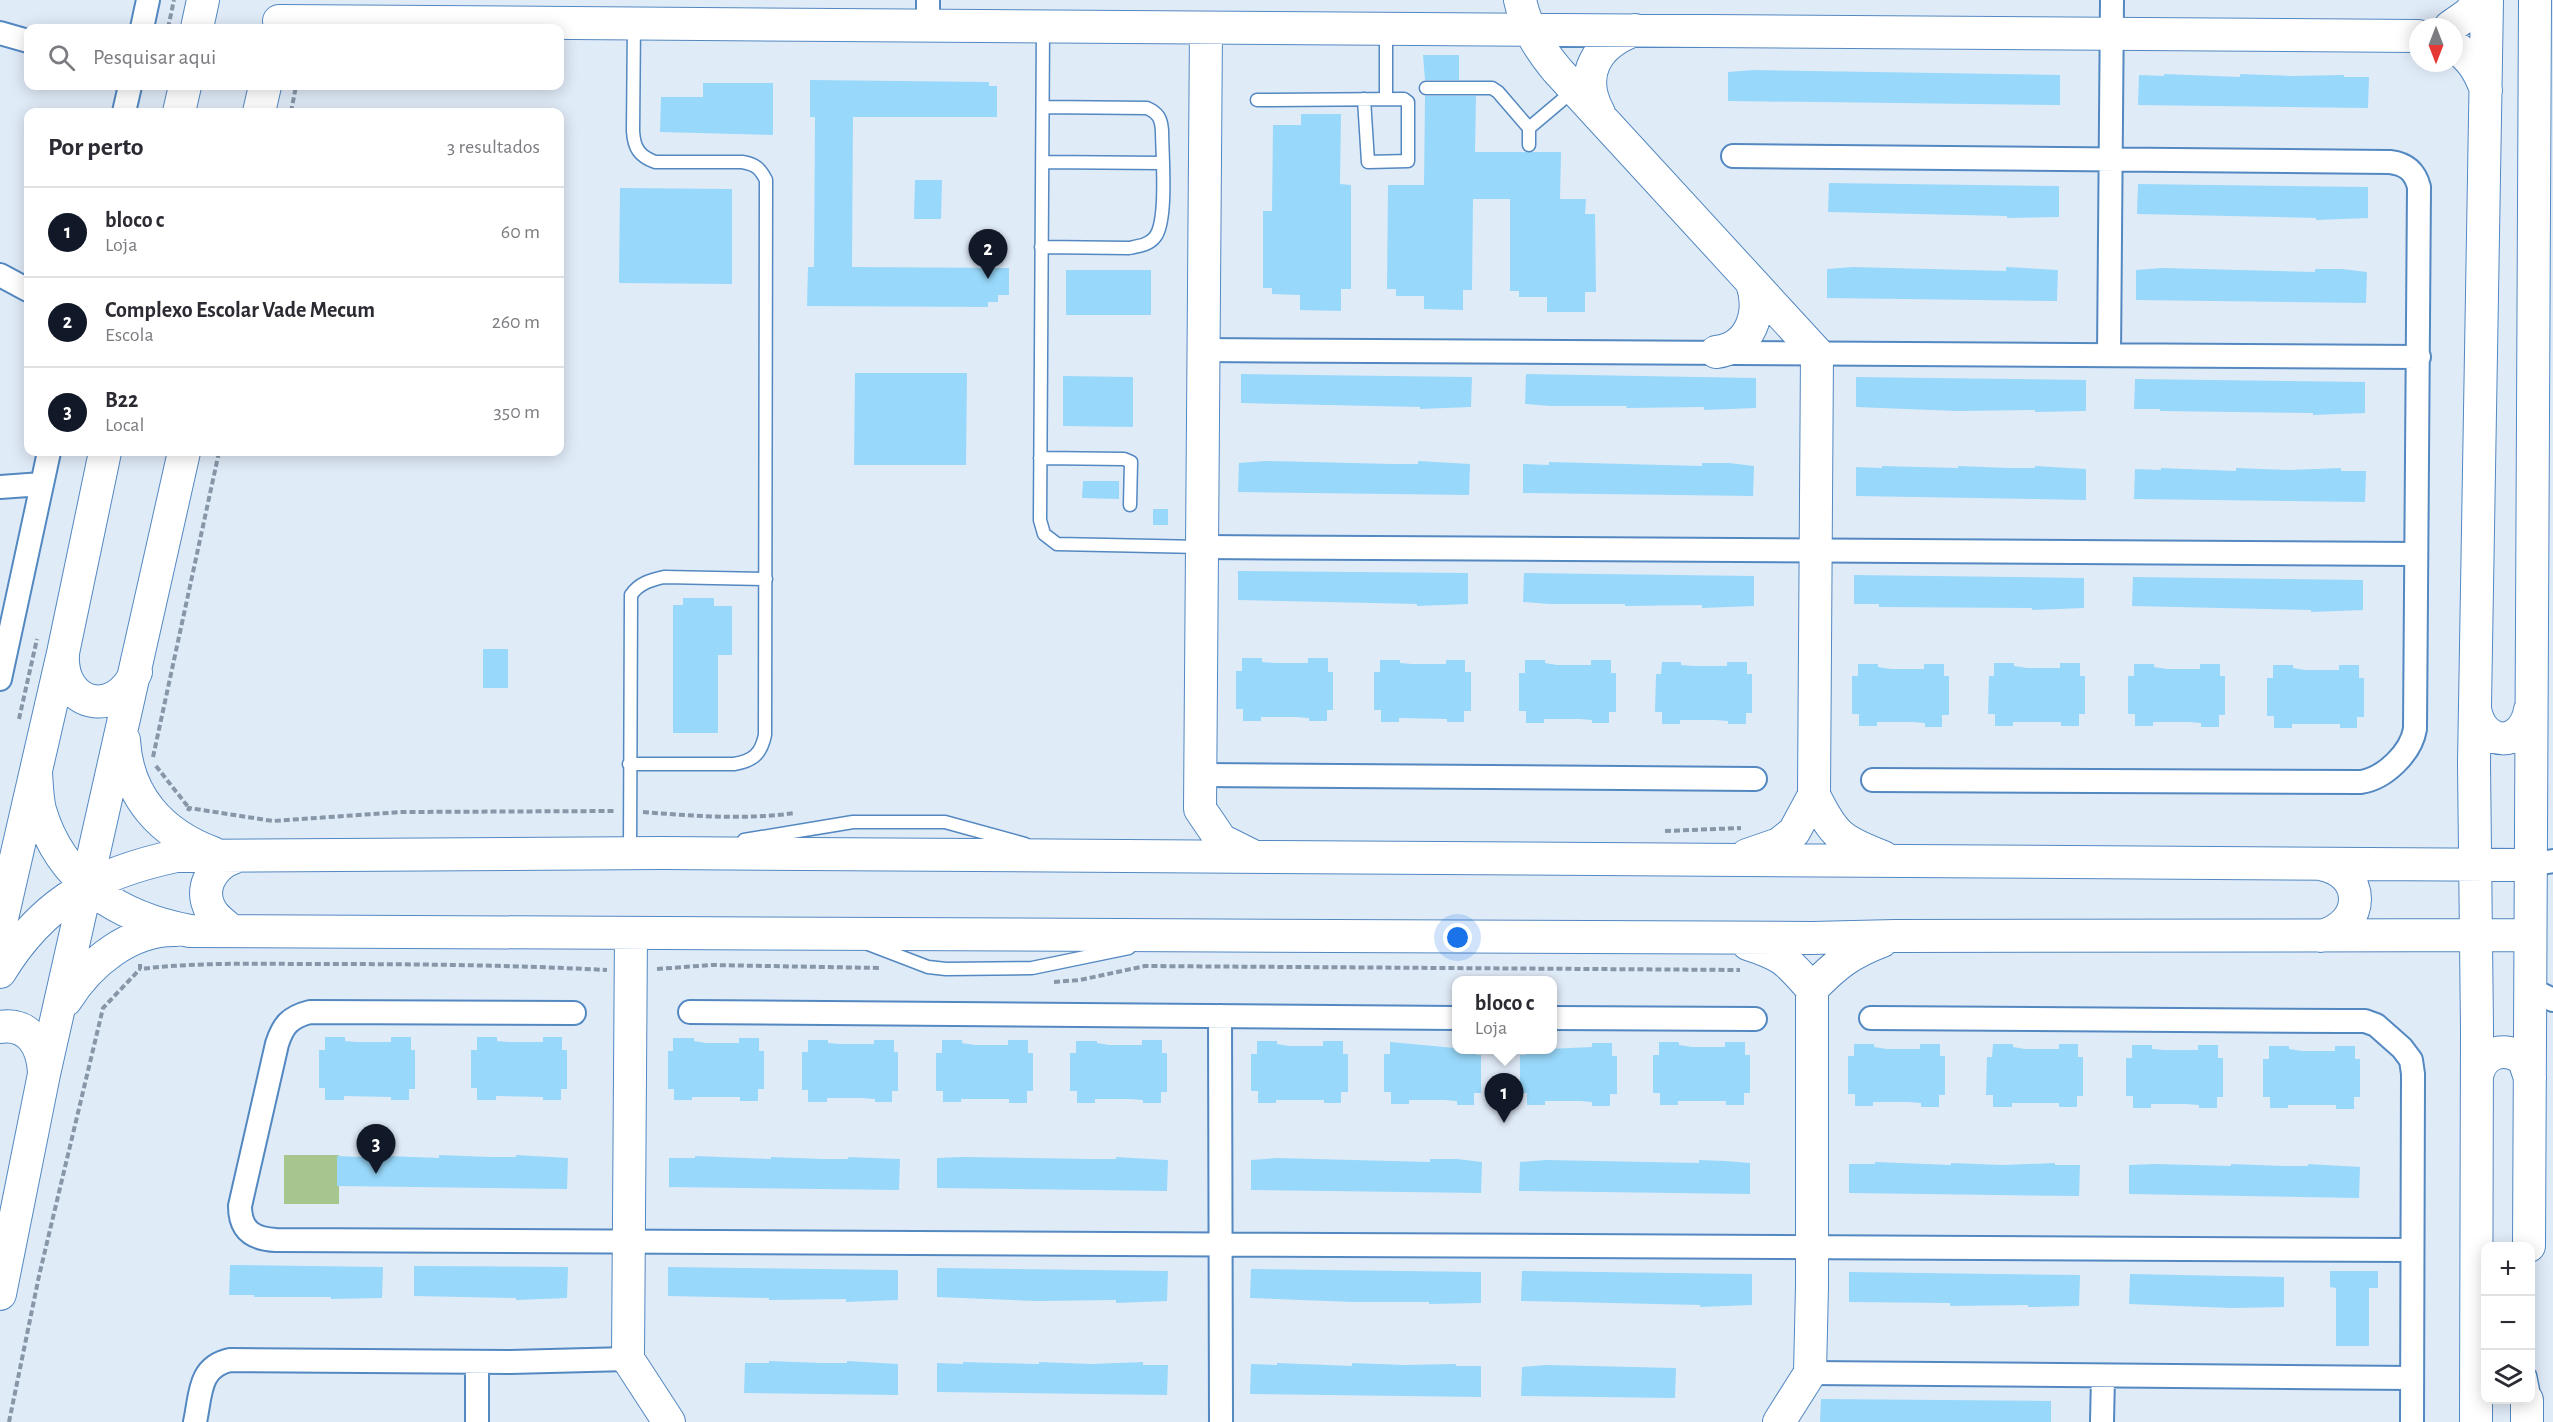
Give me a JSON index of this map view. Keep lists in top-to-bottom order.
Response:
{
  "north": "bottom",
  "page": {
    "search": "Pesquisar aqui",
    "heading": ["Por perto", "3 resultados"],
    "list": [
      {
        "mark": "1",
        "name": "bloco c",
        "note": "Loja",
        "value": "60 m"
      },
      {
        "mark": "2",
        "name": "Complexo Escolar Vade Mecum",
        "note": "Escola",
        "value": "260 m"
      },
      {
        "mark": "3",
        "name": "B22",
        "note": "Local",
        "value": "350 m"
      }
    ],
    "pins": ["2", "1", "3"],
    "popup": ["bloco c", "Loja"],
    "map_buttons": ["+", "−"]
  }
}
